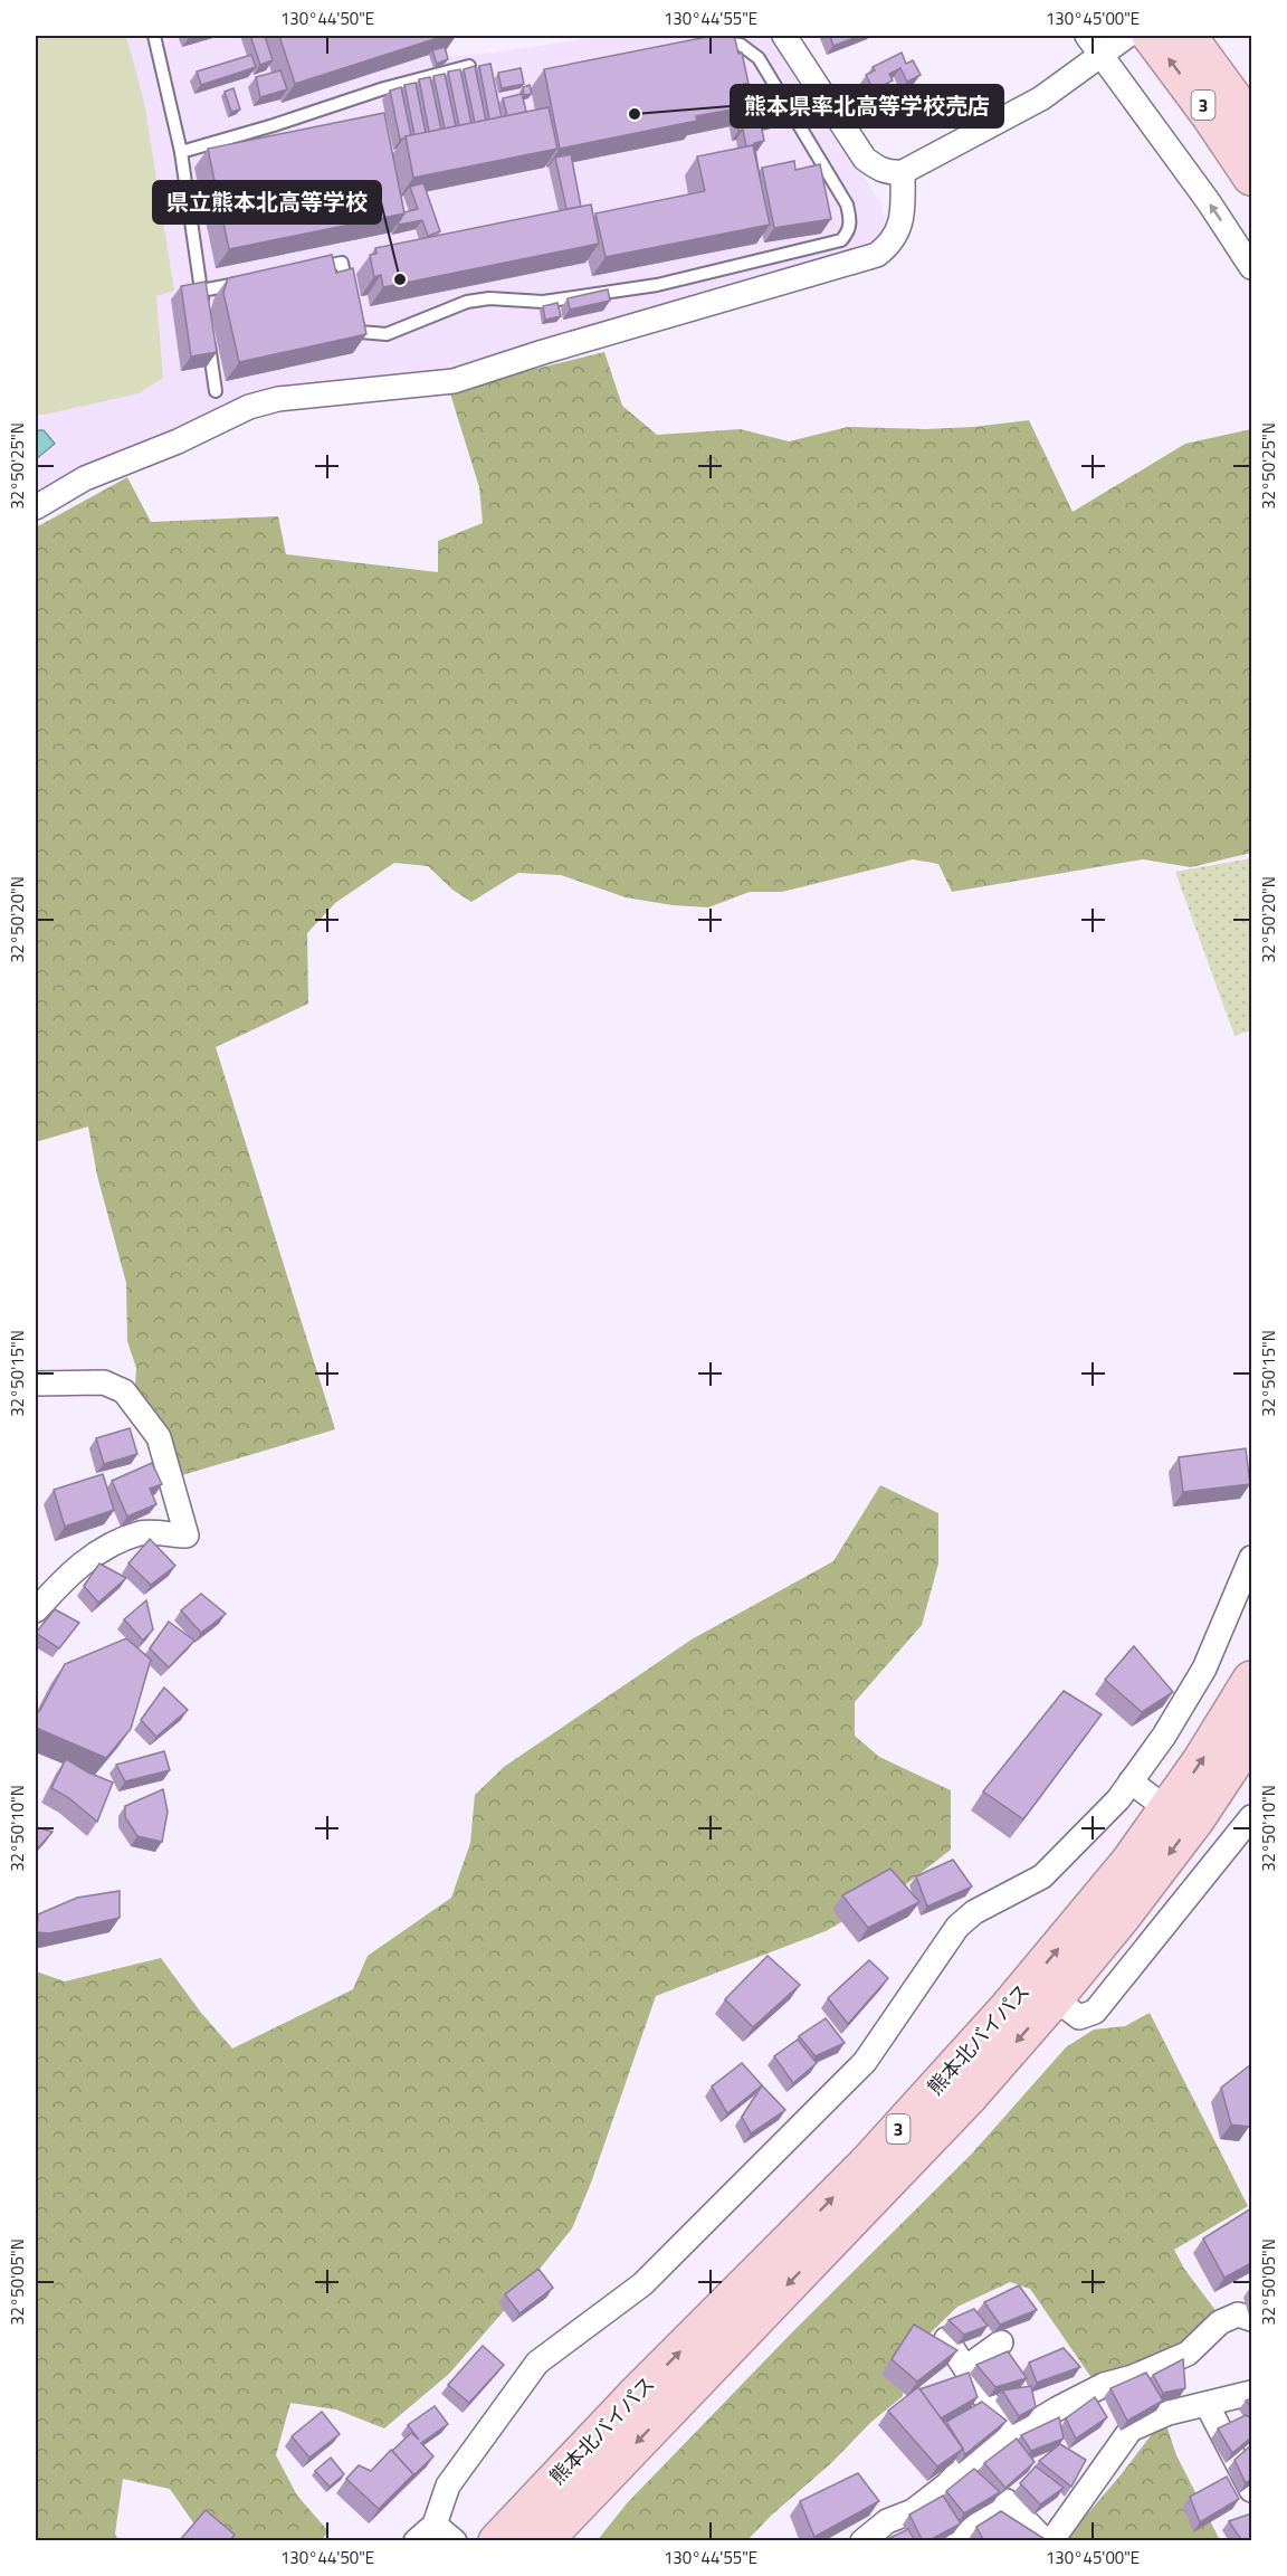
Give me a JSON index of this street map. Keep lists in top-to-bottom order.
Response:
{
  "streets": {
    "highway": ["3", "熊本北バイパス"]
  },
  "places": ["熊本県率北高等学校売店", "県立熊本北高等学校"],
  "coordinates": [
    "130°44'50\"E",
    "130°44'55\"E",
    "130°45'00\"E",
    "32°50'25\"N",
    "32°50'20\"N",
    "32°50'15\"N",
    "32°50'10\"N",
    "32°50'05\"N"
  ]
}
